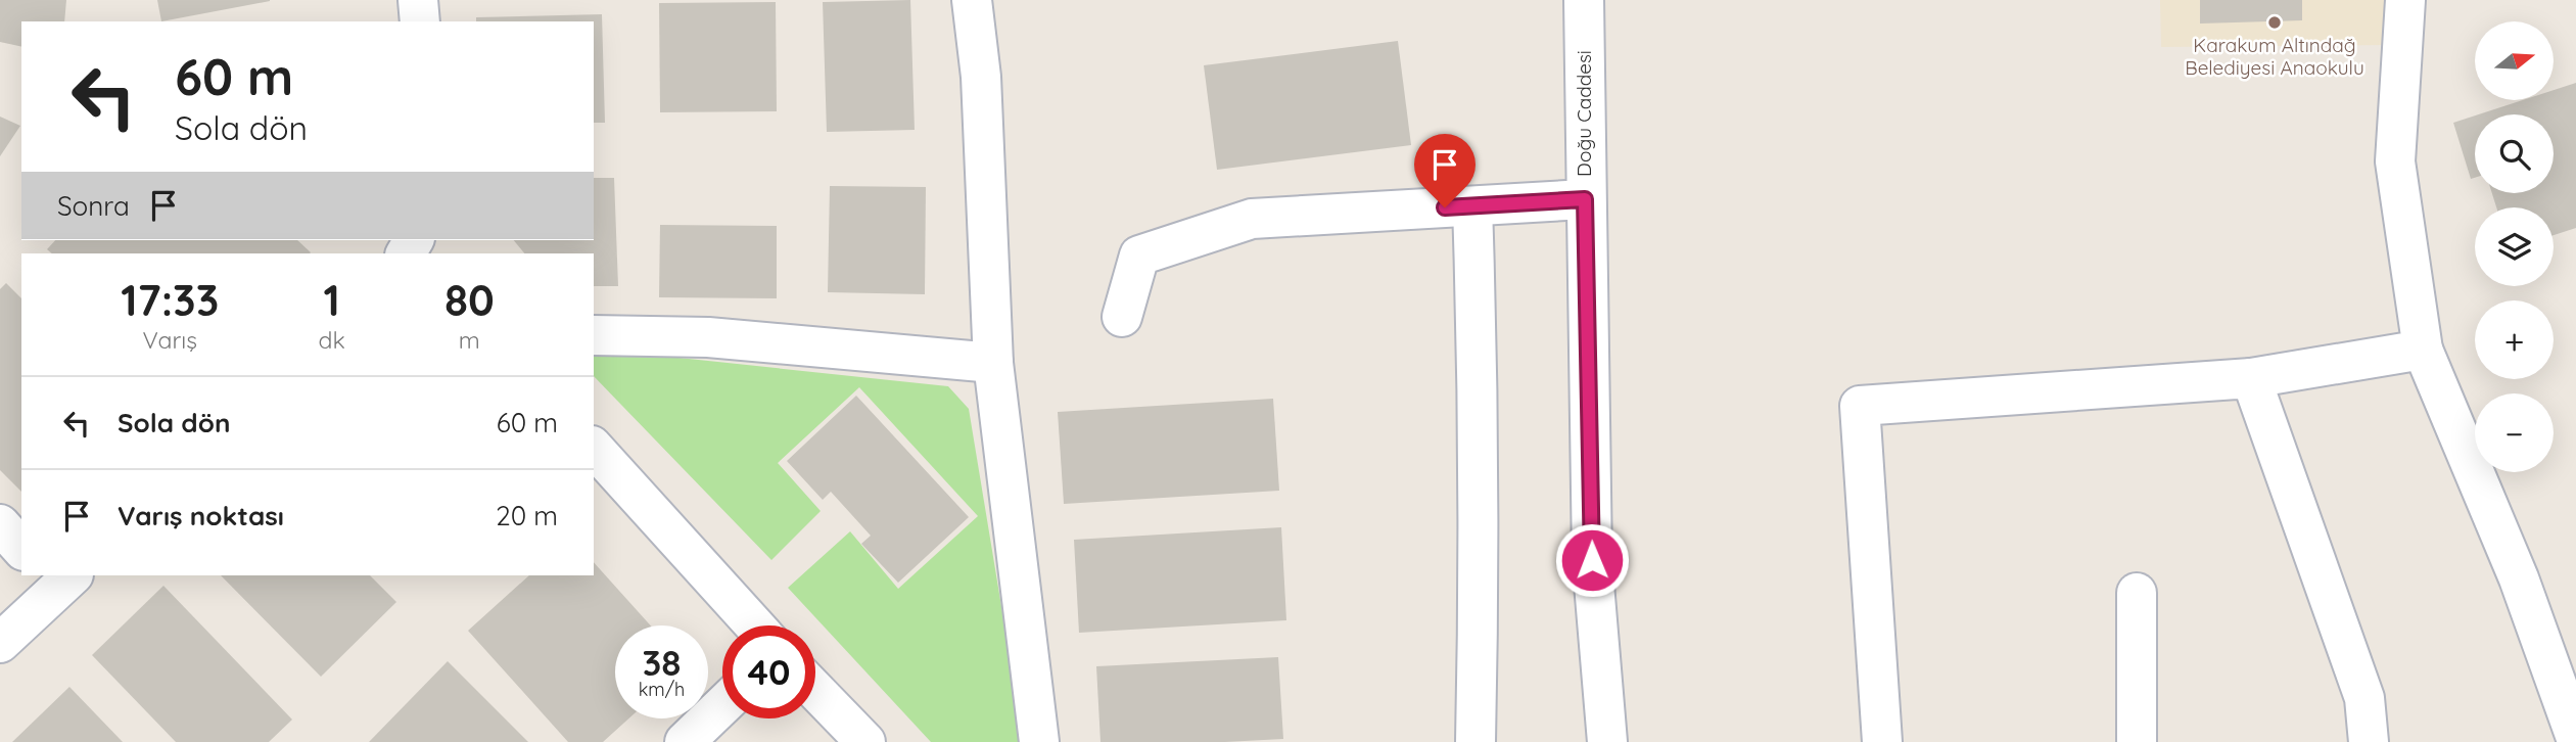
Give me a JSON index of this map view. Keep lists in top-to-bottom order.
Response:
{
  "streets": {
    "street": ["Doğu Caddesi"]
  },
  "places": ["Karakum Altındağ Belediyesi Anaokulu"],
  "north": "right",
  "page": {
    "map_buttons": ["+", "−"],
    "turn": ["60 m", "Sola dön"],
    "then": "Sonra",
    "eta": [
      "17:33",
      "Varış",
      "1",
      "dk",
      "80",
      "m"
    ],
    "list": [
      {
        "name": "Sola dön",
        "value": "60 m"
      },
      {
        "name": "Varış noktası",
        "value": "20 m"
      }
    ],
    "speed": "38 km/h",
    "limit": "40"
  }
}
